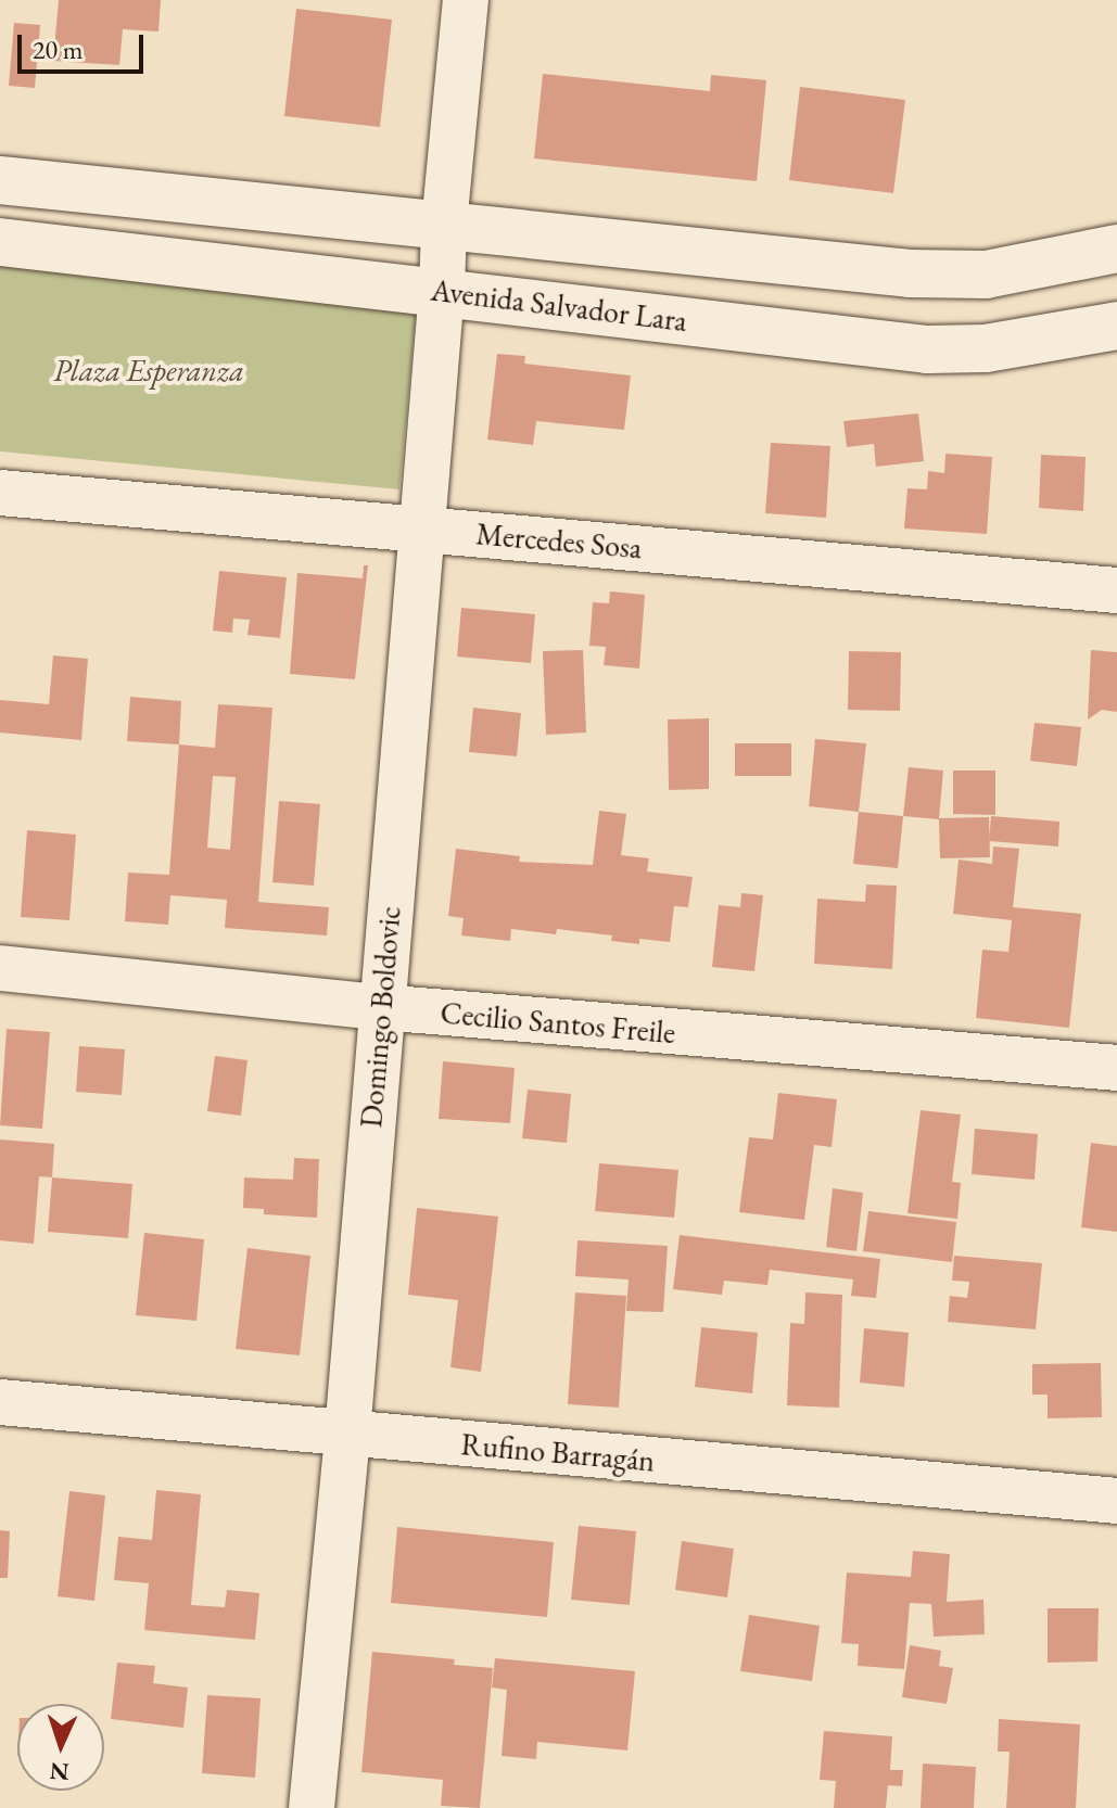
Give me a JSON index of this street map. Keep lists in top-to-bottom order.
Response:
{
  "streets": {
    "street": [
      "Avenida Salvador Lara",
      "Mercedes Sosa",
      "Domingo Boldovic",
      "Cecilio Santos Freile",
      "Rufino Barragán"
    ]
  },
  "crossings": [
    ["Avenida Salvador Lara", "Domingo Boldovic"],
    ["Mercedes Sosa", "Domingo Boldovic"],
    ["Domingo Boldovic", "Cecilio Santos Freile"],
    ["Domingo Boldovic", "Rufino Barragán"]
  ],
  "parks": ["Plaza Esperanza"],
  "scale_bar": "20 m",
  "north": "bottom"
}
